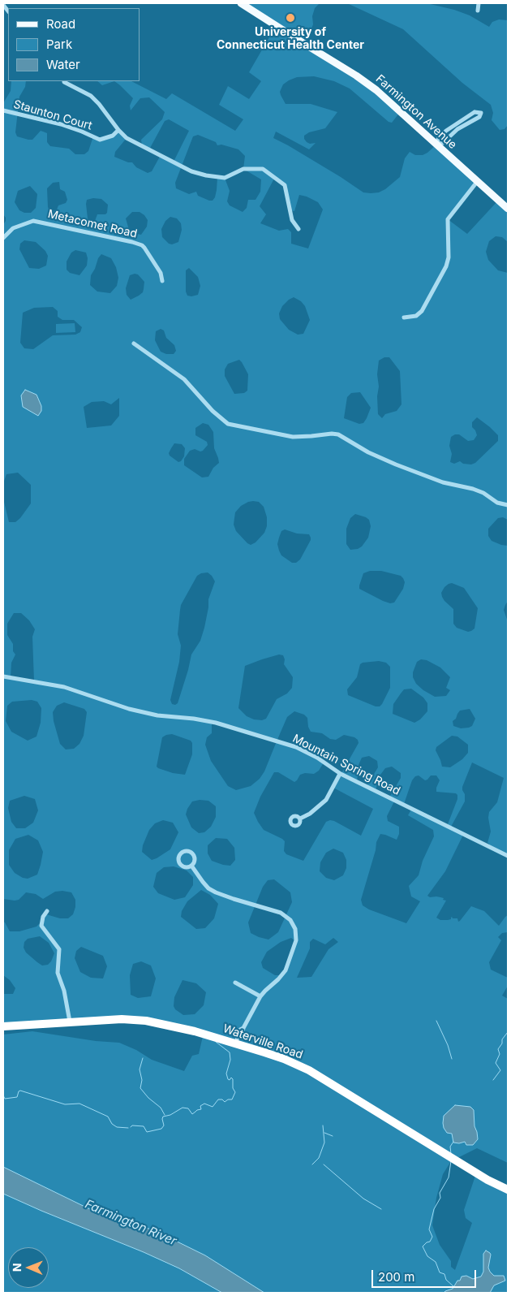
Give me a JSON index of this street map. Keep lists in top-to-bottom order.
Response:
{
  "streets": {
    "highway": ["Waterville Road"],
    "main road": ["Farmington Avenue"],
    "street": ["Staunton Court", "Metacomet Road", "Mountain Spring Road"]
  },
  "water": ["Farmington River"],
  "places": ["University of Connecticut Health Center"],
  "legend": ["Road", "Park", "Water"],
  "scale_bar": "200 m",
  "north": "left"
}
